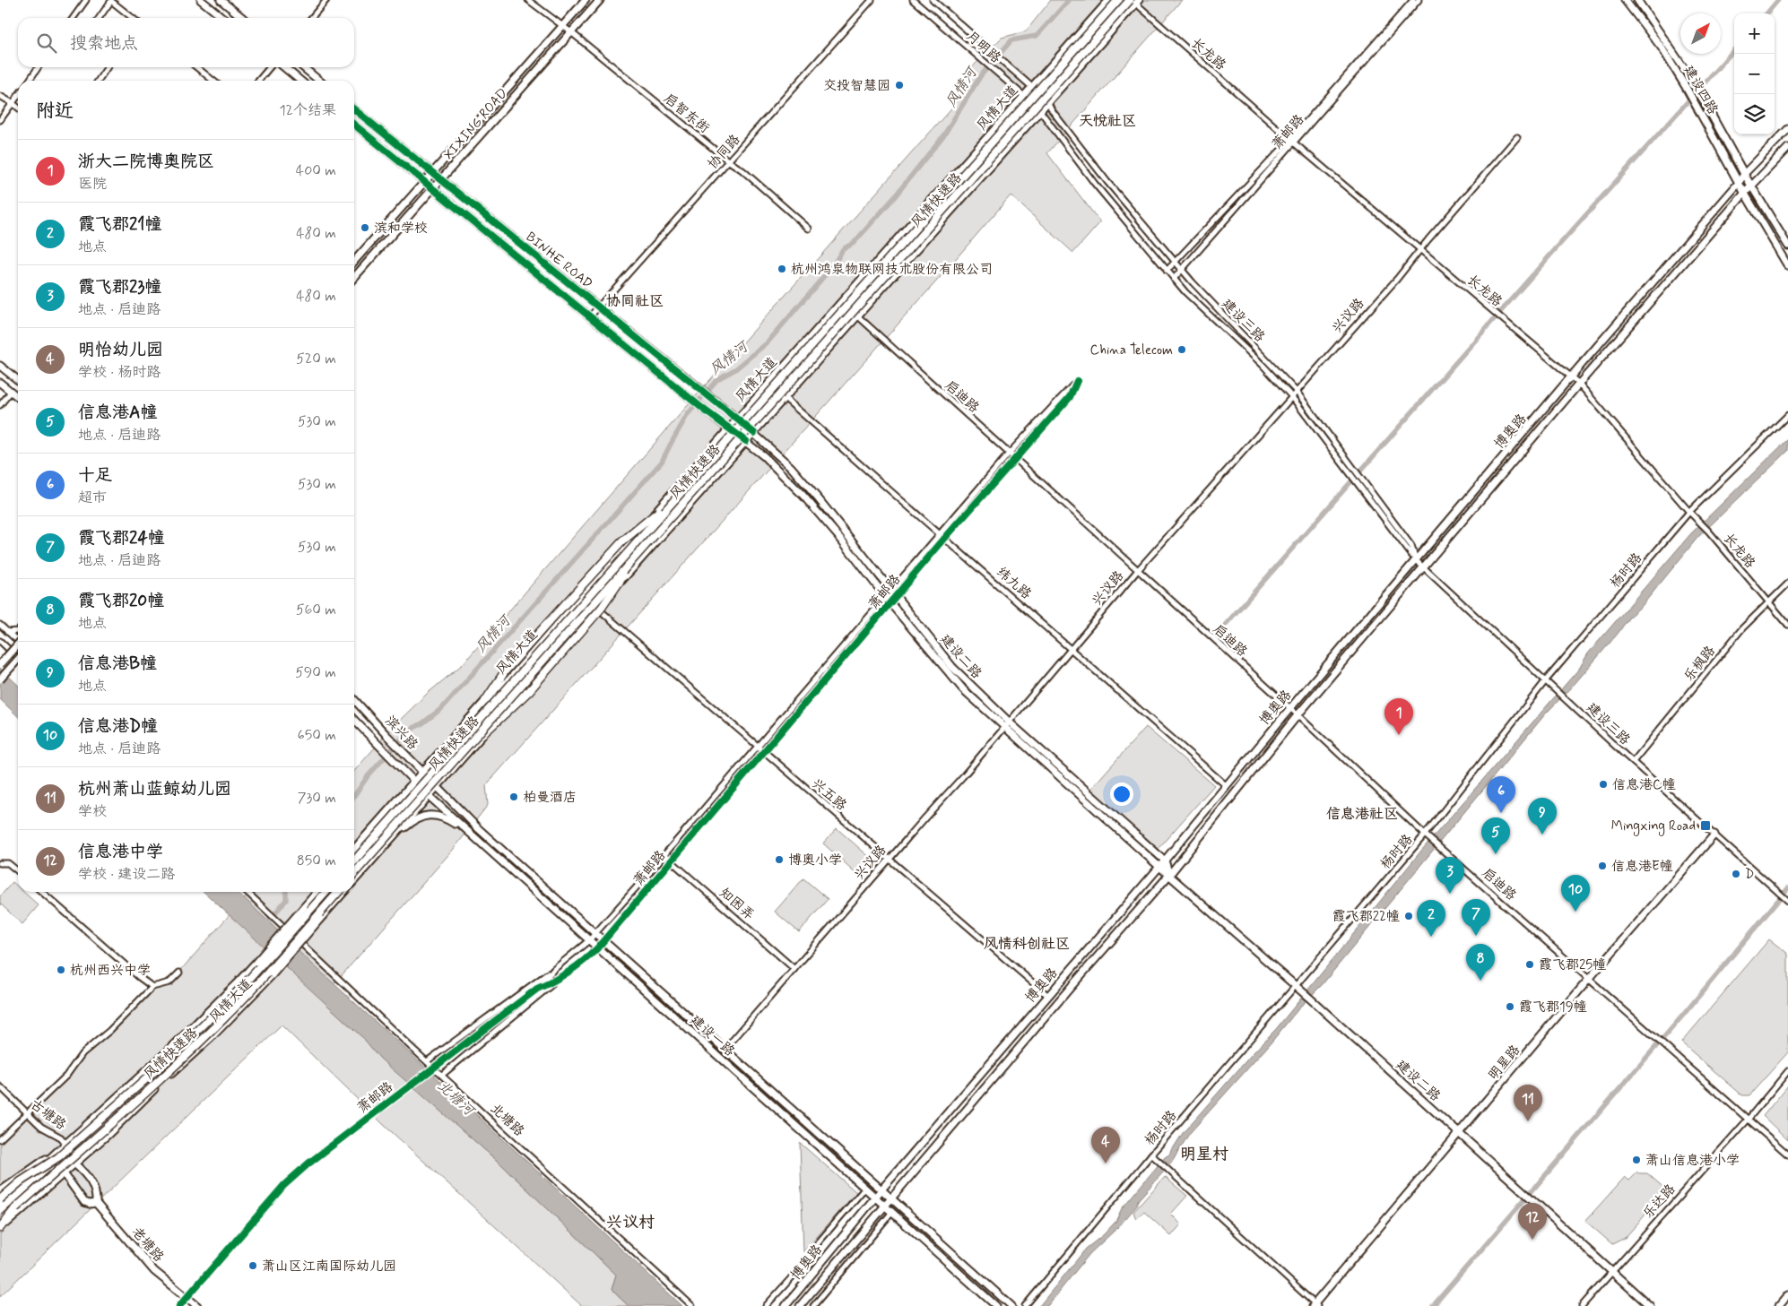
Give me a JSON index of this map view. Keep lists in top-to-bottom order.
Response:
{
  "streets": {
    "highway": ["风情快速路"],
    "main road": [
      "建设四路",
      "风情大道",
      "XIXING ROAD",
      "BINHE ROAD",
      "兴议路",
      "博奥路",
      "建设二路",
      "滨兴路",
      "建设一路",
      "明星路",
      "老塘路"
    ],
    "street": [
      "月明路",
      "长龙路",
      "启智东街",
      "萧邮路",
      "协同路",
      "建设三路",
      "启迪路",
      "杨时路",
      "纬九路",
      "乐枫路",
      "兴五路",
      "知困弄",
      "古塘路",
      "北塘路",
      "乐达路"
    ]
  },
  "crossings": [
    ["月明路", "风情大道"],
    ["月明路", "建设三路"],
    ["长龙路", "风情大道"],
    ["长龙路", "萧邮路"],
    ["长龙路", "风情快速路"],
    ["长龙路", "兴议路"],
    ["长龙路", "博奥路"],
    ["长龙路", "杨时路"],
    ["长龙路", "乐枫路"],
    ["建设四路", "博奥路"],
    ["风情大道", "风情快速路"],
    ["风情大道", "BINHE ROAD"],
    ["风情大道", "建设三路"],
    ["风情大道", "启迪路"],
    ["风情大道", "纬九路"],
    ["风情大道", "建设二路"],
    ["风情大道", "滨兴路"],
    ["风情大道", "兴五路"],
    ["风情大道", "建设一路"],
    ["风情大道", "古塘路"],
    ["风情大道", "老塘路"],
    ["启智东街", "XIXING ROAD"],
    ["启智东街", "协同路"],
    ["XIXING ROAD", "BINHE ROAD"],
    ["萧邮路", "建设三路"],
    ["萧邮路", "启迪路"],
    ["萧邮路", "纬九路"],
    ["萧邮路", "建设二路"],
    ["萧邮路", "兴五路"],
    ["萧邮路", "知困弄"],
    ["萧邮路", "建设一路"],
    ["萧邮路", "北塘路"],
    ["萧邮路", "老塘路"],
    ["协同路", "BINHE ROAD"],
    ["BINHE ROAD", "建设二路"],
    ["兴议路", "建设三路"],
    ["兴议路", "启迪路"],
    ["兴议路", "纬九路"],
    ["兴议路", "建设二路"],
    ["兴议路", "兴五路"],
    ["兴议路", "知困弄"],
    ["兴议路", "建设一路"],
    ["建设三路", "博奥路"],
    ["建设三路", "杨时路"],
    ["建设三路", "乐枫路"],
    ["建设三路", "明星路"],
    ["启迪路", "博奥路"],
    ["启迪路", "杨时路"],
    ["启迪路", "明星路"],
    ["启迪路", "乐达路"],
    ["博奥路", "纬九路"],
    ["博奥路", "建设二路"],
    ["博奥路", "兴五路"],
    ["博奥路", "建设一路"],
    ["杨时路", "建设二路"],
    ["建设二路", "明星路"],
    ["建设二路", "乐达路"],
    ["滨兴路", "建设一路"],
    ["古塘路", "老塘路"]
  ],
  "districts": [
    "天悦社区",
    "协同社区",
    "信息港社区",
    "风情科创社区",
    "明星村",
    "兴议村"
  ],
  "water": ["风情河", "北塘河"],
  "places": {
    "other": [
      "交投智慧园",
      "滨和学校",
      "杭州鸿泉物联网技术股份有限公司",
      "China Telecom",
      "信息港C幢",
      "柏曼酒店",
      "博奥小学",
      "信息港E幢",
      "D",
      "霞飞郡22幢",
      "霞飞郡25幢",
      "杭州西兴中学",
      "霞飞郡19幢",
      "萧山信息港小学",
      "萧山区江南国际幼儿园"
    ],
    "transit": ["Mingxing Road"]
  },
  "north": "top right",
  "page": {
    "map_buttons": ["+", "−"],
    "search": "搜索地点",
    "heading": ["附近", "12个结果"],
    "list": [
      {
        "mark": "1",
        "name": "浙大二院博奥院区",
        "note": "医院",
        "value": "400 m"
      },
      {
        "mark": "2",
        "name": "霞飞郡21幢",
        "note": "地点",
        "value": "480 m"
      },
      {
        "mark": "3",
        "name": "霞飞郡23幢",
        "note": "地点 · 启迪路",
        "value": "480 m"
      },
      {
        "mark": "4",
        "name": "明怡幼儿园",
        "note": "学校 · 杨时路",
        "value": "520 m"
      },
      {
        "mark": "5",
        "name": "信息港A幢",
        "note": "地点 · 启迪路",
        "value": "530 m"
      },
      {
        "mark": "6",
        "name": "十足",
        "note": "超市",
        "value": "530 m"
      },
      {
        "mark": "7",
        "name": "霞飞郡24幢",
        "note": "地点 · 启迪路",
        "value": "530 m"
      },
      {
        "mark": "8",
        "name": "霞飞郡20幢",
        "note": "地点",
        "value": "560 m"
      },
      {
        "mark": "9",
        "name": "信息港B幢",
        "note": "地点",
        "value": "590 m"
      },
      {
        "mark": "10",
        "name": "信息港D幢",
        "note": "地点 · 启迪路",
        "value": "650 m"
      },
      {
        "mark": "11",
        "name": "杭州萧山蓝鲸幼儿园",
        "note": "学校",
        "value": "730 m"
      },
      {
        "mark": "12",
        "name": "信息港中学",
        "note": "学校 · 建设二路",
        "value": "850 m"
      }
    ],
    "pins": [
      "1",
      "6",
      "9",
      "5",
      "3",
      "10",
      "7",
      "2",
      "8",
      "11",
      "4",
      "12"
    ]
  }
}
